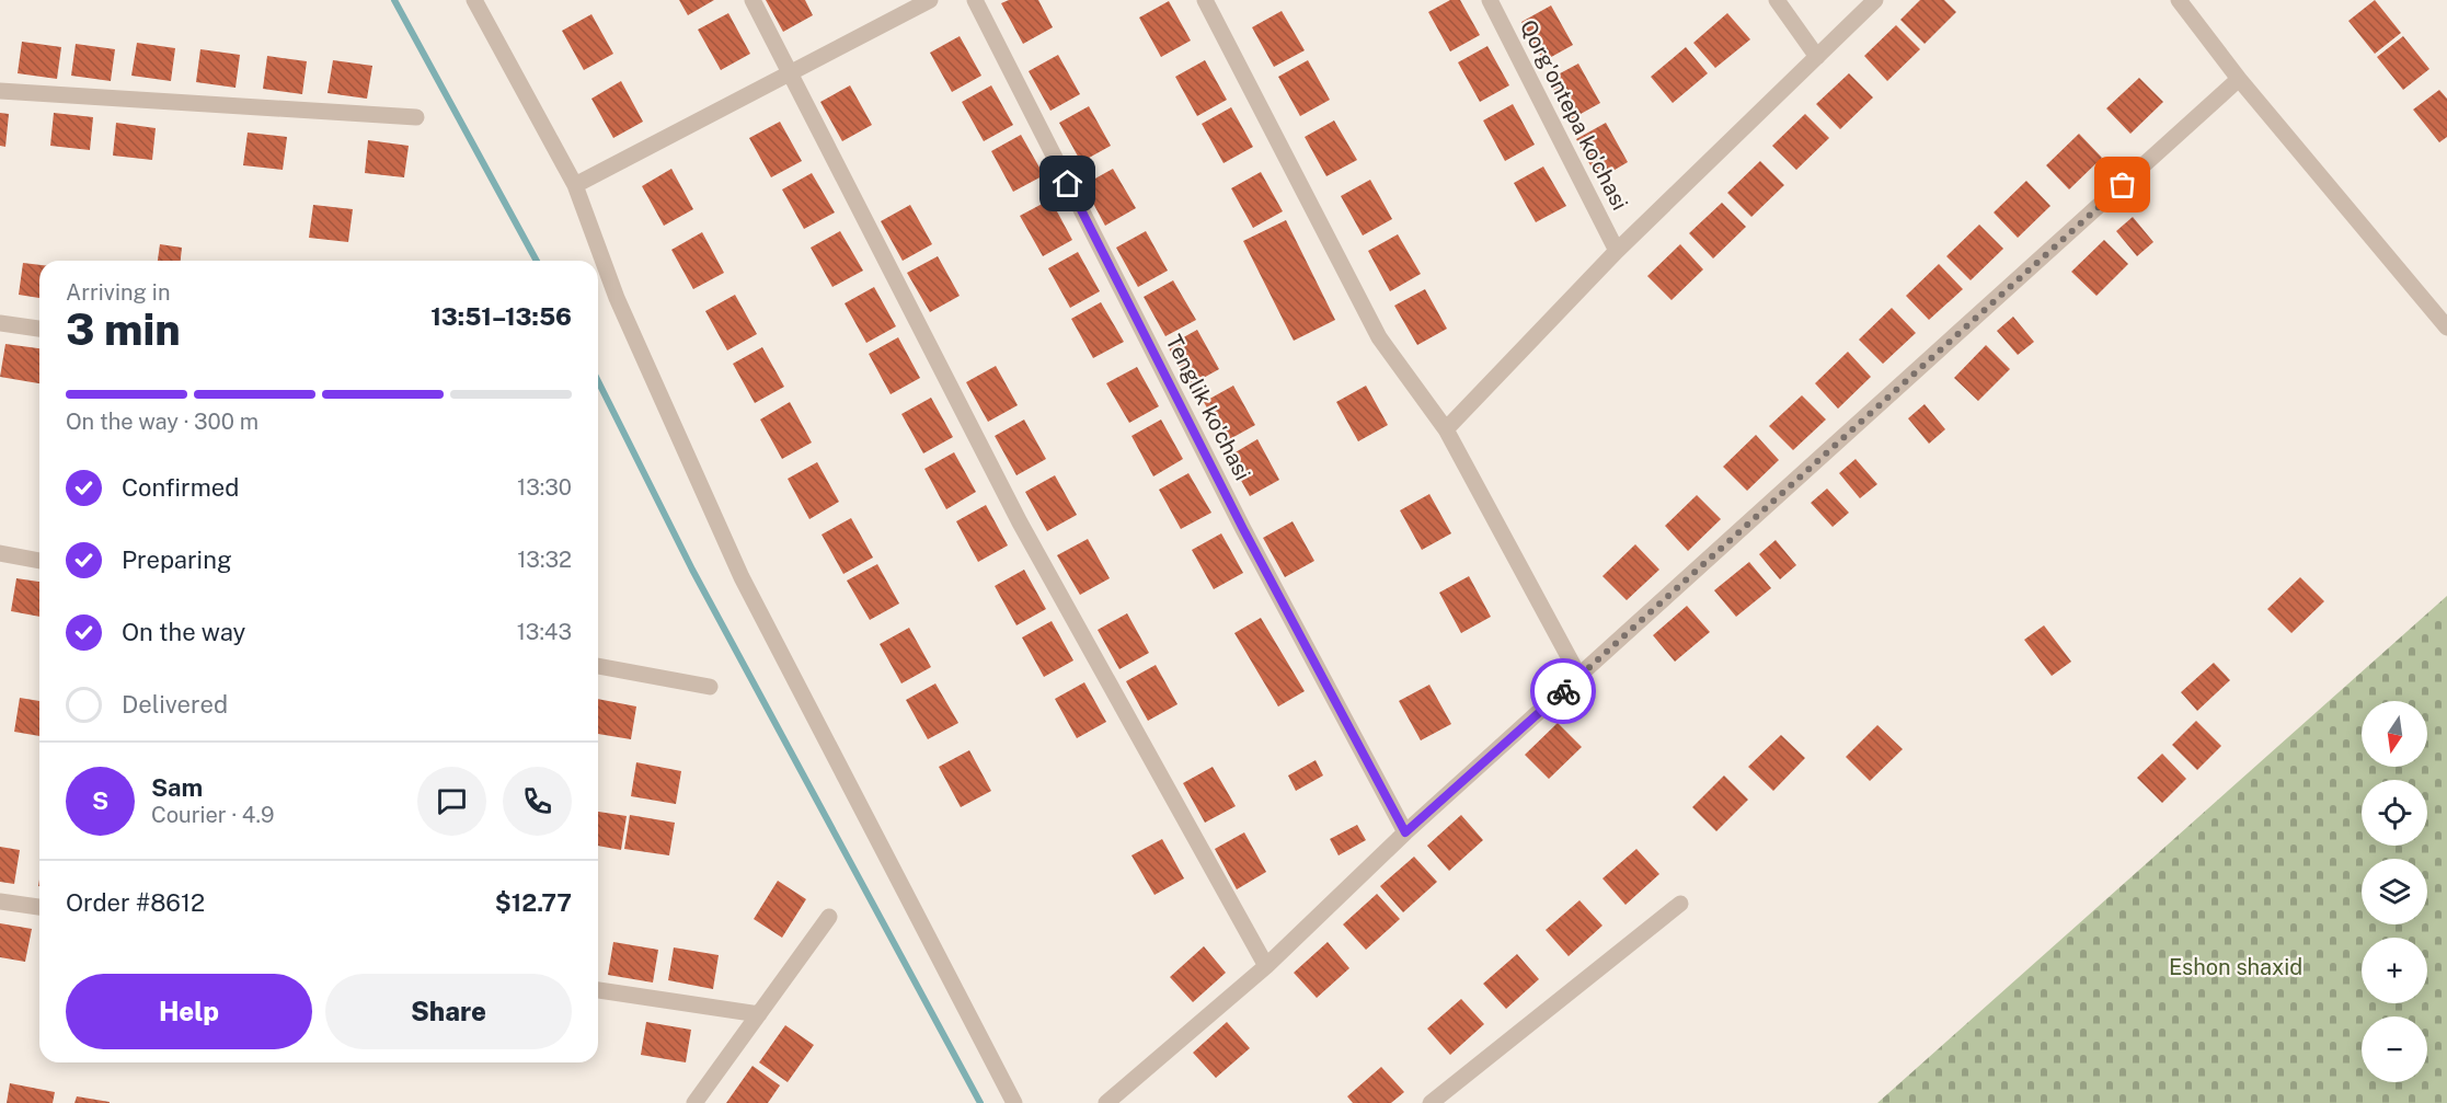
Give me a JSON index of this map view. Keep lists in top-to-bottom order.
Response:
{
  "streets": {
    "street": ["Qorg'ontepa ko'chasi", "Tenglik ko'chasi"]
  },
  "parks": ["Eshon shaxid"],
  "north": "bottom",
  "page": {
    "heading": ["3 min", "Arriving in", "13:51–13:56"],
    "panel": [
      "Sam",
      "Courier · 4.9",
      "Order #8612",
      "$12.77"
    ],
    "bar": "On the way · 300 m",
    "list": [
      ["Confirmed", "13:30"],
      ["Preparing", "13:32"],
      ["On the way", "13:43"],
      "Delivered"
    ],
    "map_buttons": ["+", "−"],
    "round": "S",
    "buttons": ["Help", "Share"]
  }
}
